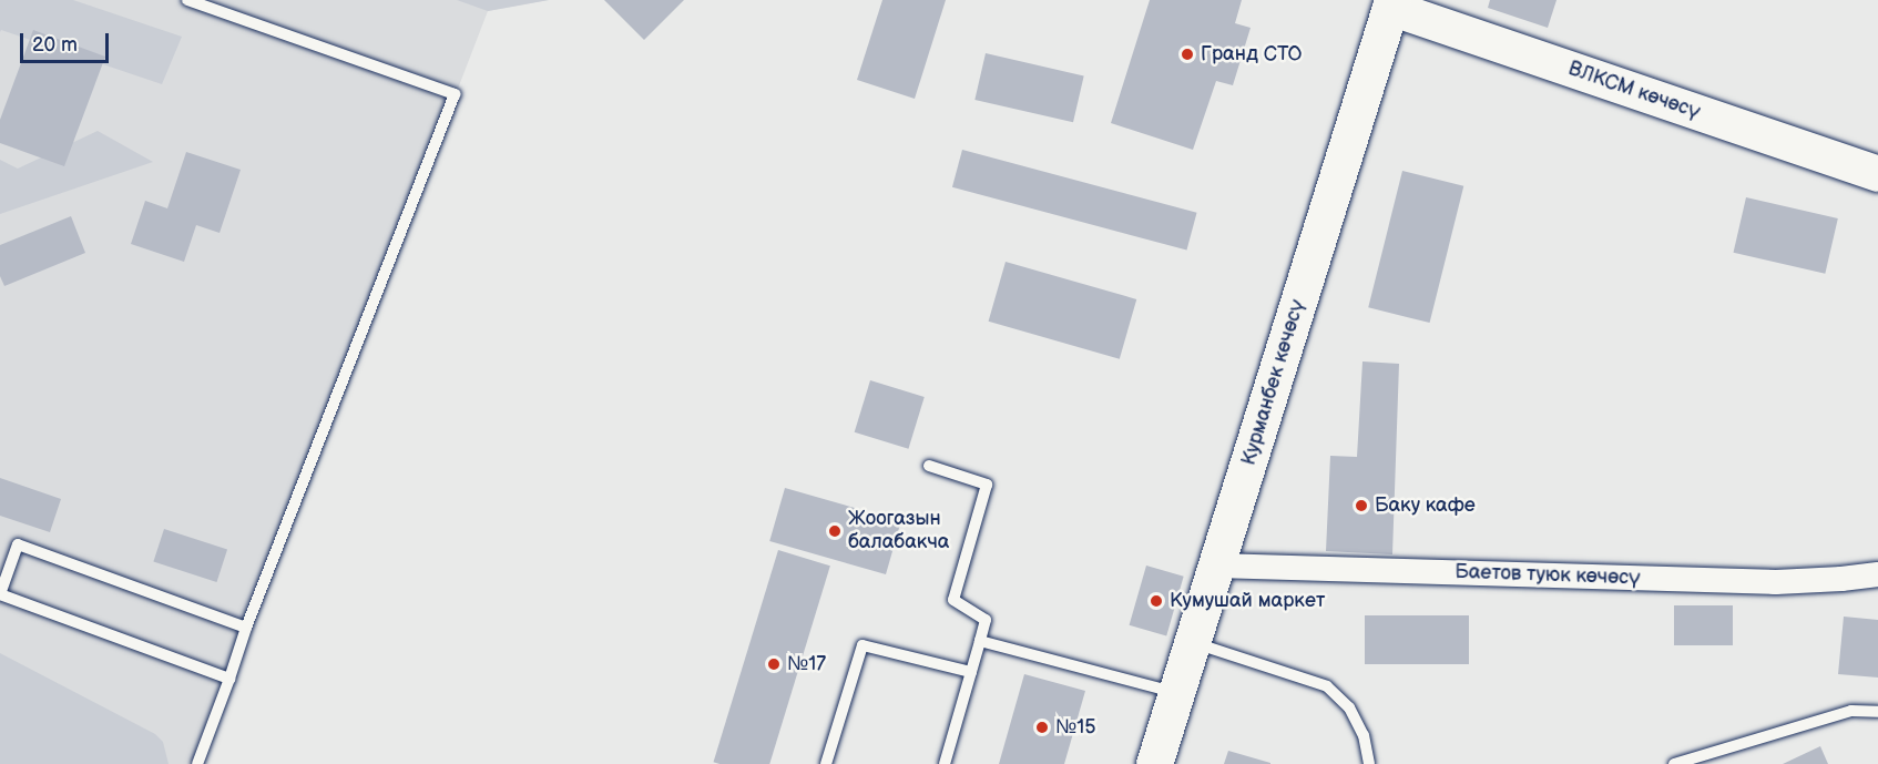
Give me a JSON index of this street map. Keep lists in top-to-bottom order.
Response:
{
  "streets": {
    "main road": ["Курманбек көчөсү"],
    "street": ["ВЛКСМ көчөсү", "Баетов туюк көчөсү"]
  },
  "crossings": [
    ["ВЛКСМ көчөсү", "Курманбек көчөсү"],
    ["Курманбек көчөсү", "Баетов туюк көчөсү"]
  ],
  "places": [
    "Гранд СТО",
    "Баку кафе",
    "Жоогазын балабакча",
    "Кумушай маркет",
    "№17",
    "№15"
  ],
  "scale_bar": "20 m"
}
